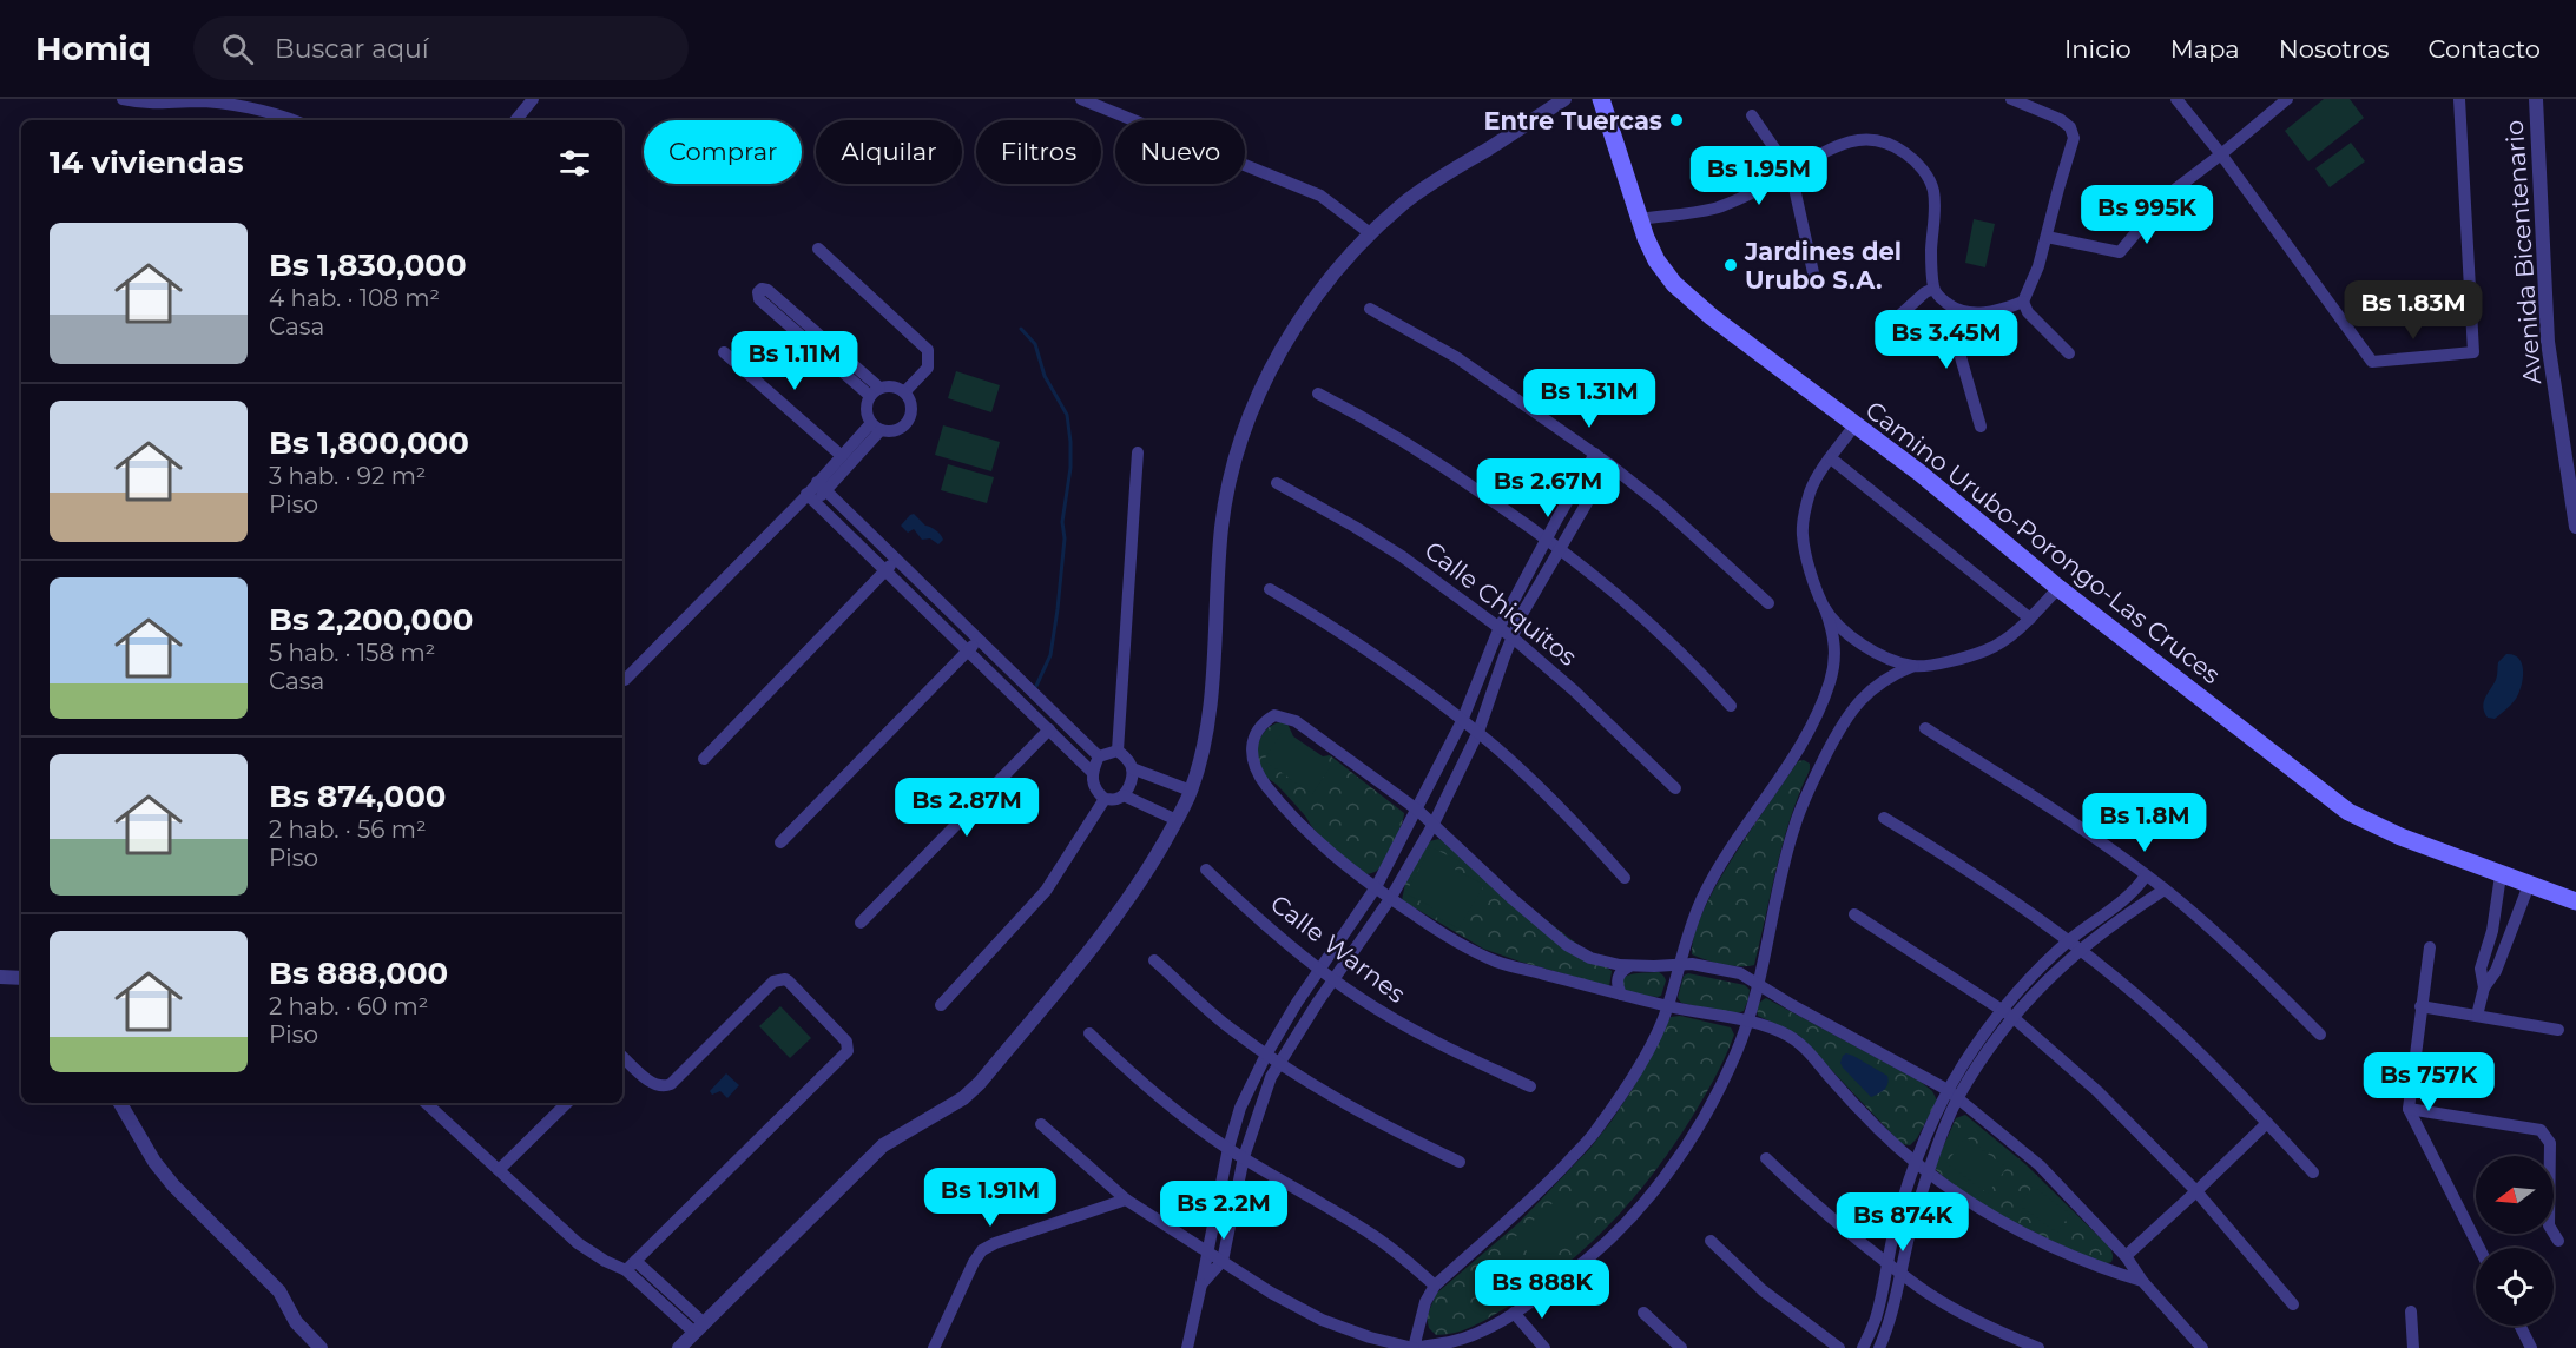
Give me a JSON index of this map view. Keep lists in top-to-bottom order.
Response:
{
  "streets": {
    "main road": ["Camino Urubo-Porongo-Las Cruces"],
    "street": ["Avenida Bicentenario", "Calle Chiquitos", "Calle Warnes"]
  },
  "places": ["Entre Tuercas", "Jardines del Urubo S.A."],
  "north": "left",
  "page": {
    "header": "Homiq",
    "search": "Buscar aquí",
    "nav": [
      "Inicio",
      "Mapa",
      "Nosotros",
      "Contacto"
    ],
    "chip": [
      "Comprar",
      "Alquilar",
      "Filtros",
      "Nuevo"
    ],
    "heading": "14 viviendas",
    "price": [
      "Bs 1.95M",
      "Bs 995K",
      "Bs 1.83M",
      "Bs 3.45M",
      "Bs 1.11M",
      "Bs 1.31M",
      "Bs 2.67M",
      "Bs 2.87M",
      "Bs 1.8M",
      "Bs 757K",
      "Bs 1.91M",
      "Bs 2.2M",
      "Bs 874K",
      "Bs 888K"
    ],
    "list": [
      {
        "name": "Bs 1,830,000",
        "note": "4 hab. · 108 m² · Casa"
      },
      {
        "name": "Bs 1,800,000",
        "note": "3 hab. · 92 m² · Piso"
      },
      {
        "name": "Bs 2,200,000",
        "note": "5 hab. · 158 m² · Casa"
      },
      {
        "name": "Bs 874,000",
        "note": "2 hab. · 56 m² · Piso"
      },
      {
        "name": "Bs 888,000",
        "note": "2 hab. · 60 m² · Piso"
      }
    ]
  }
}
